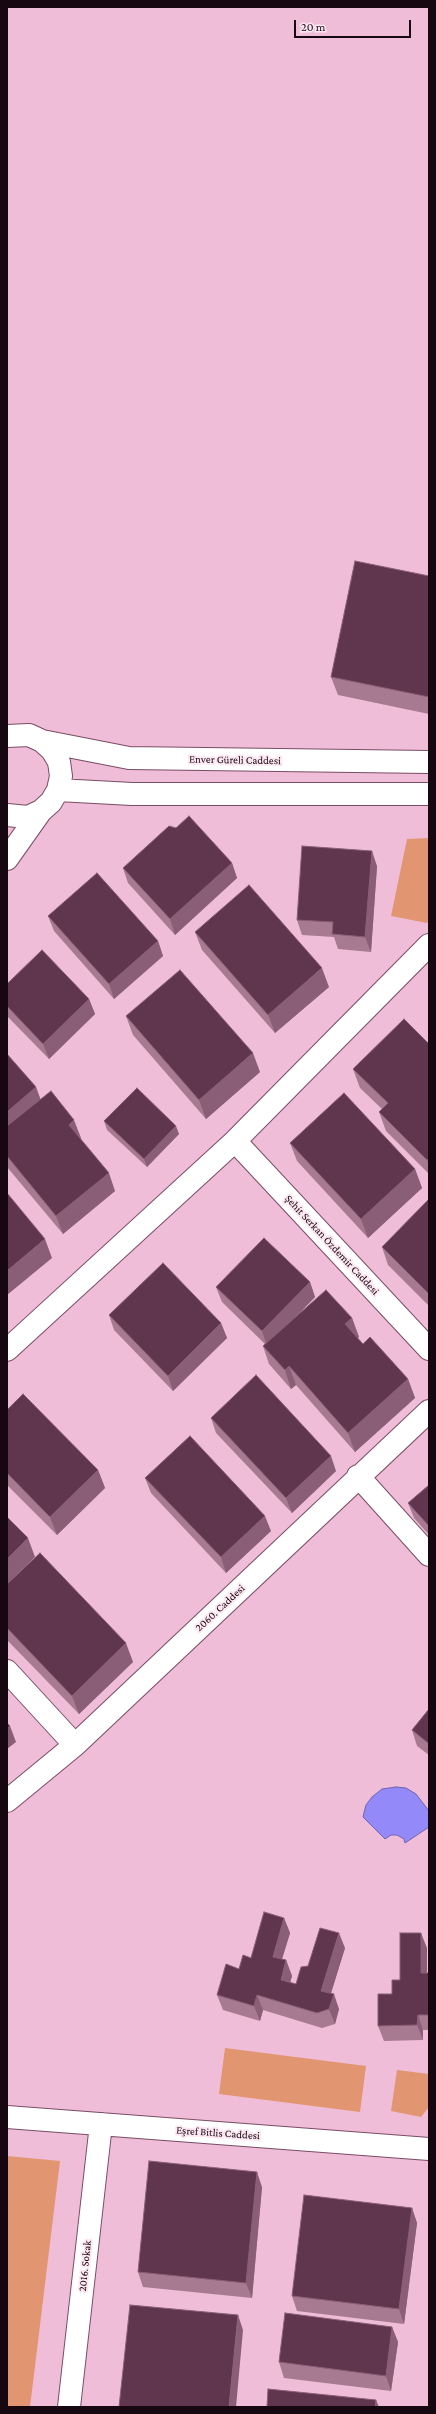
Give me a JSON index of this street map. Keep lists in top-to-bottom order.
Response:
{
  "streets": {
    "street": [
      "Enver Güreli Caddesi",
      "Şehit Serkan Özdemir Caddesi",
      "2060. Caddesi",
      "Eşref Bitlis Caddesi",
      "2016. Sokak"
    ]
  },
  "crossings": [
    ["Eşref Bitlis Caddesi", "2016. Sokak"]
  ],
  "scale_bar": "20 m"
}
